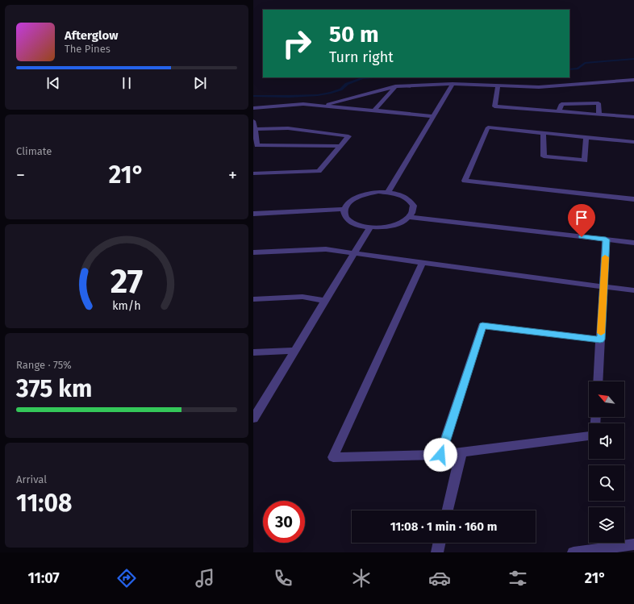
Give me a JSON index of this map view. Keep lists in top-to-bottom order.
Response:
{
  "north": "top left",
  "page": {
    "turn": ["50 m", "Turn right"],
    "song": ["Afterglow", "The Pines"],
    "tile": [
      "Climate",
      ["Range · 75%", "375 km"],
      ["Arrival", "11:08"]
    ],
    "heat": ["−", "21°", "+"],
    "limit": "30",
    "trip": "11:08 · 1 min · 160 m",
    "tabs": ["11:07", "21°"],
    "gauge": ["27", "km/h"]
  }
}
